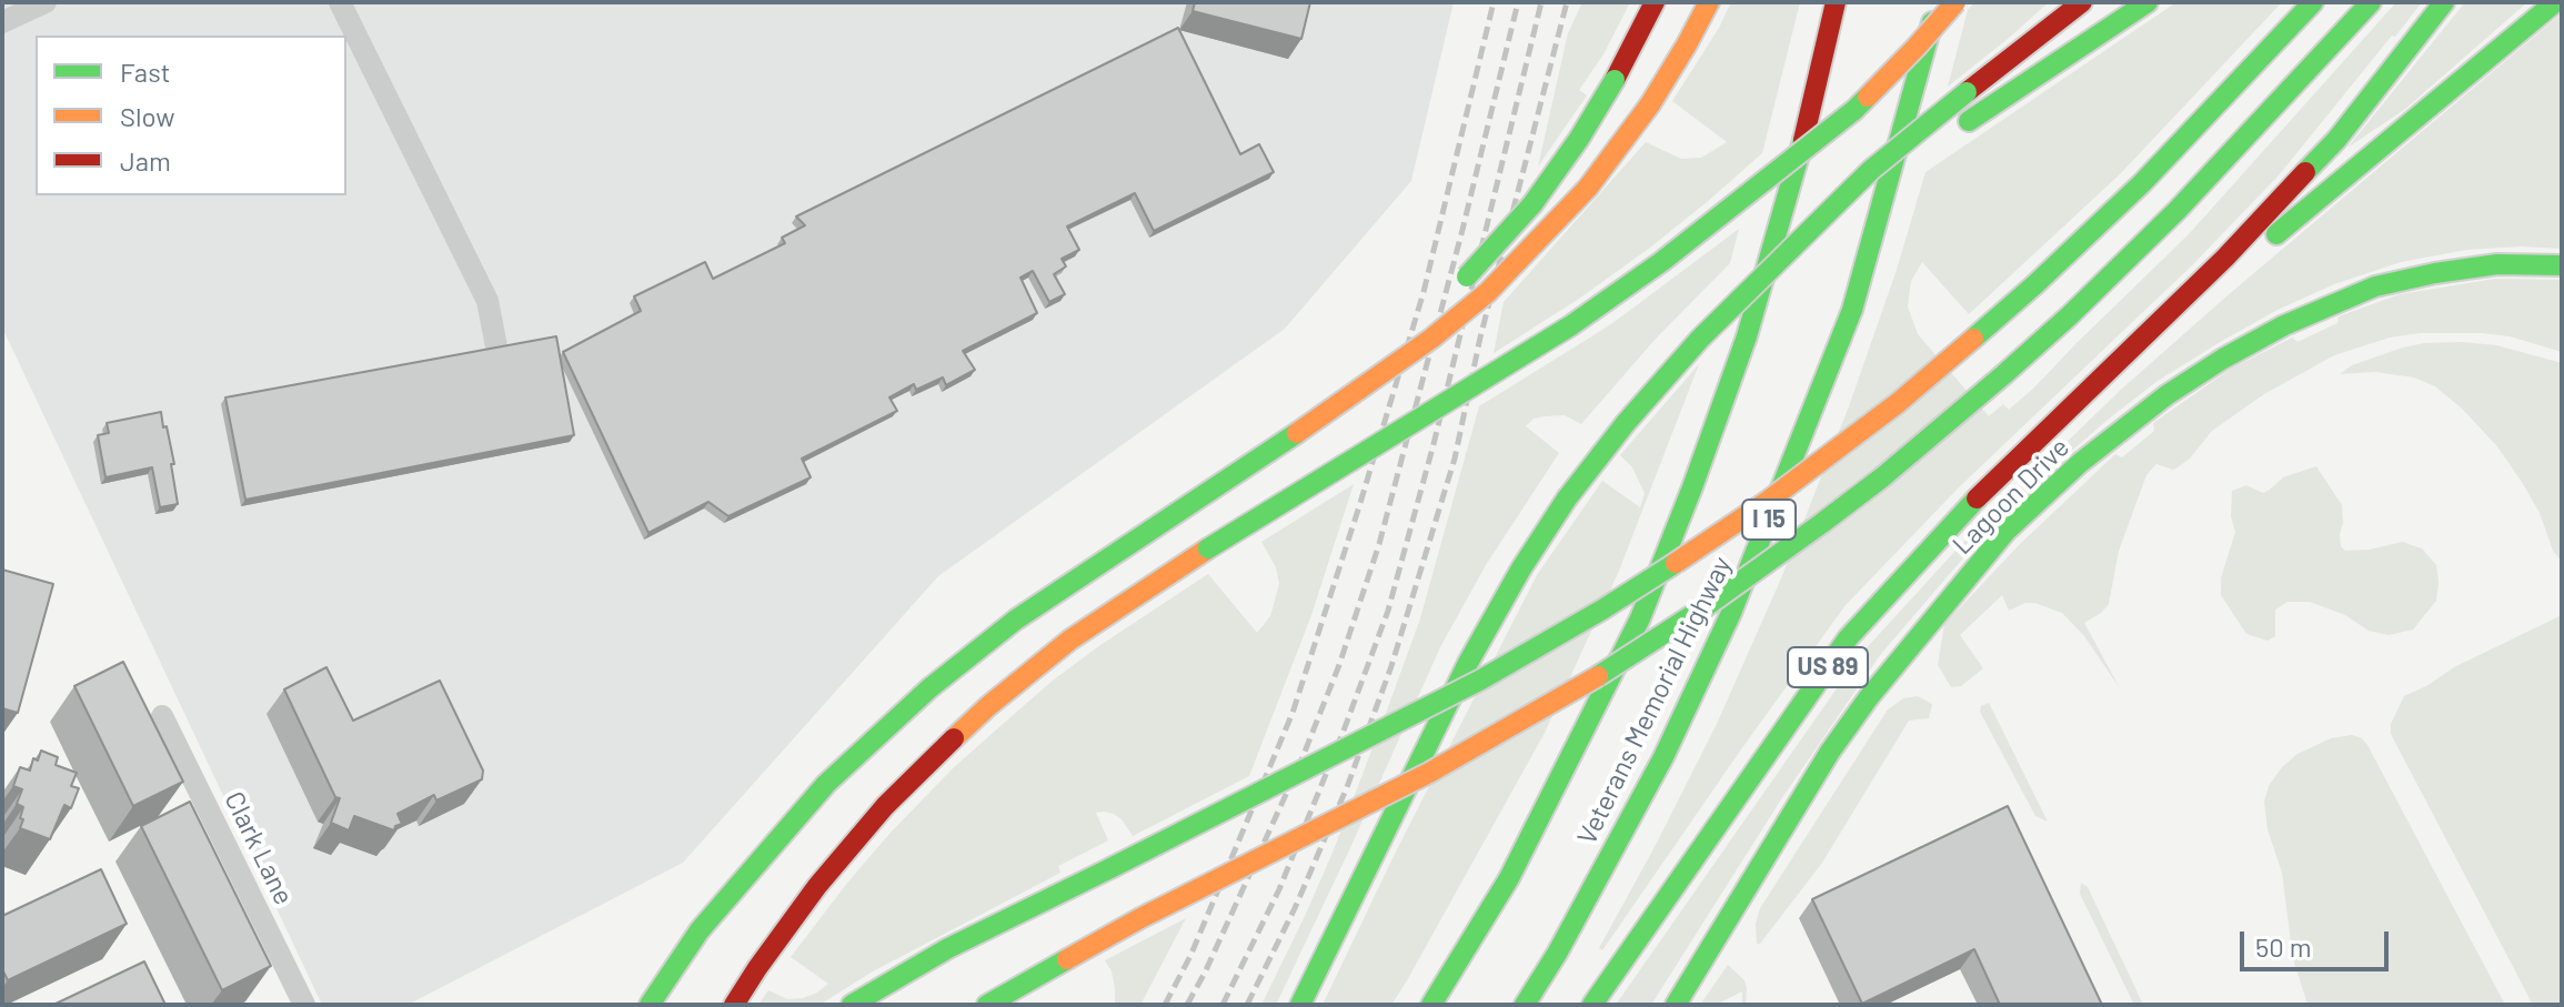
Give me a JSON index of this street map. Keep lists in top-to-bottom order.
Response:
{
  "streets": {
    "main road": [
      "Lagoon Drive",
      "I 15",
      "US 89",
      "Veterans Memorial Highway"
    ],
    "street": ["Clark Lane"]
  },
  "legend": ["Fast", "Slow", "Jam"],
  "scale_bar": "50 m"
}
